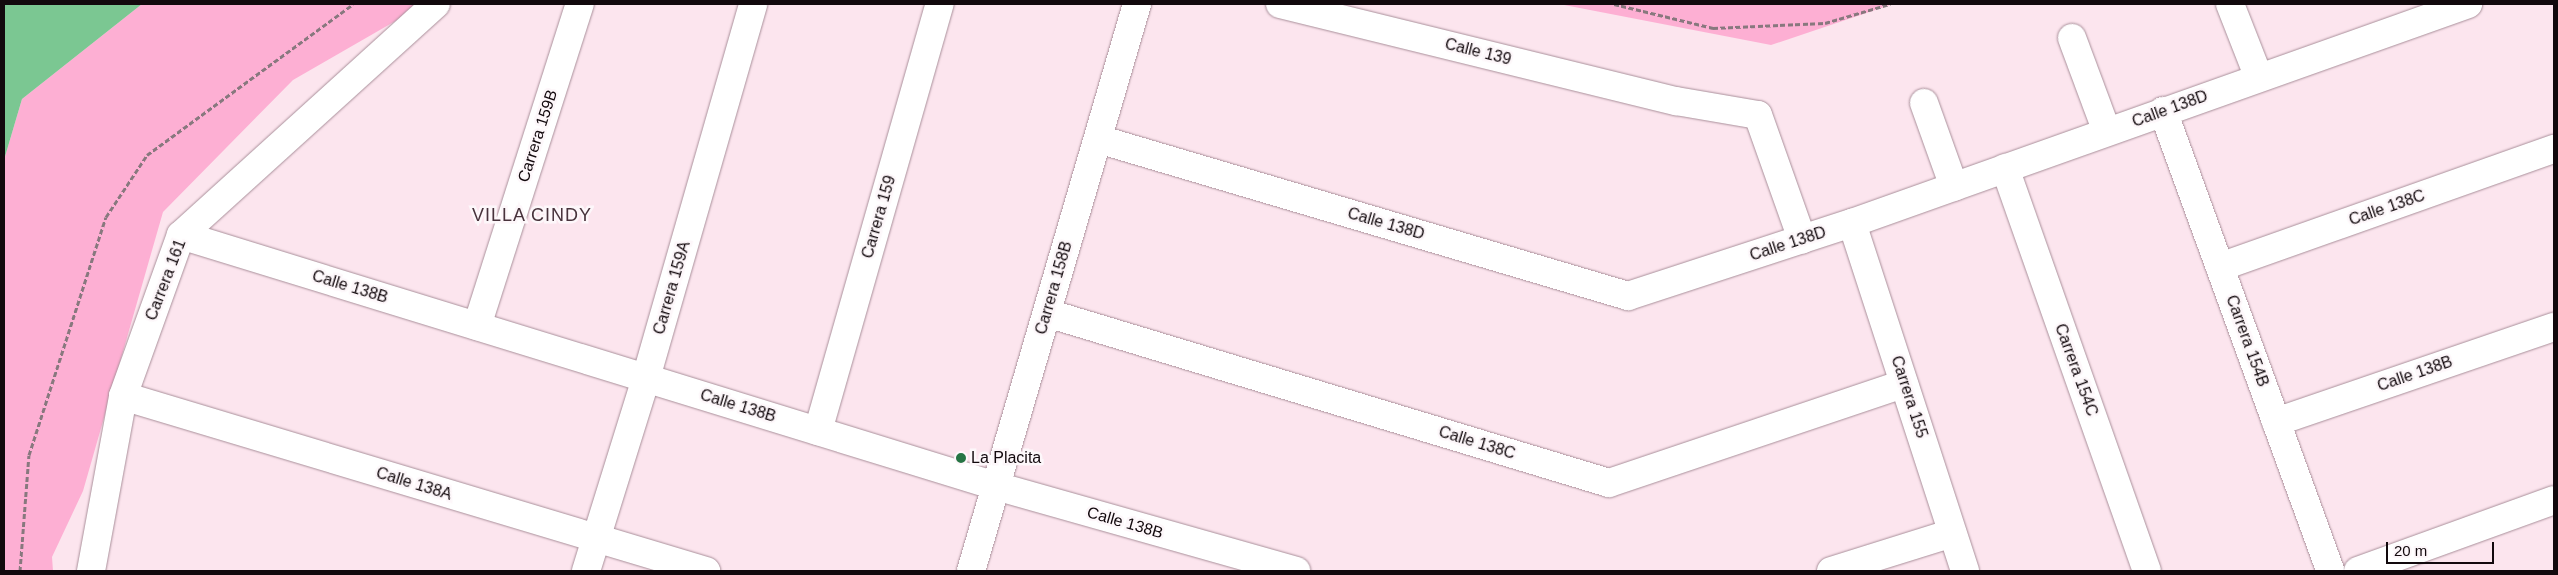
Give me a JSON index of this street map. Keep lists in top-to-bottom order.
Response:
{
  "streets": {
    "street": [
      "Calle 139",
      "Calle 138D",
      "Carrera 159B",
      "Calle 138C",
      "Carrera 159",
      "Carrera 161",
      "Calle 138B",
      "Carrera 159A",
      "Carrera 158B",
      "Carrera 154B",
      "Carrera 154C",
      "Carrera 155",
      "Calle 138A"
    ]
  },
  "crossings": [
    ["Calle 139", "Calle 138D"],
    ["Calle 138D", "Carrera 158B"],
    ["Calle 138D", "Carrera 154B"],
    ["Calle 138D", "Carrera 154C"],
    ["Calle 138D", "Carrera 155"],
    ["Carrera 159B", "Calle 138B"],
    ["Calle 138C", "Carrera 158B"],
    ["Calle 138C", "Carrera 154B"],
    ["Calle 138C", "Carrera 155"],
    ["Carrera 159", "Calle 138B"],
    ["Carrera 161", "Calle 138B"],
    ["Carrera 161", "Calle 138A"],
    ["Calle 138B", "Carrera 159A"],
    ["Calle 138B", "Carrera 158B"],
    ["Calle 138B", "Carrera 154B"],
    ["Carrera 159A", "Calle 138A"]
  ],
  "districts": ["VILLA CINDY"],
  "places": ["La Placita"],
  "scale_bar": "20 m"
}
